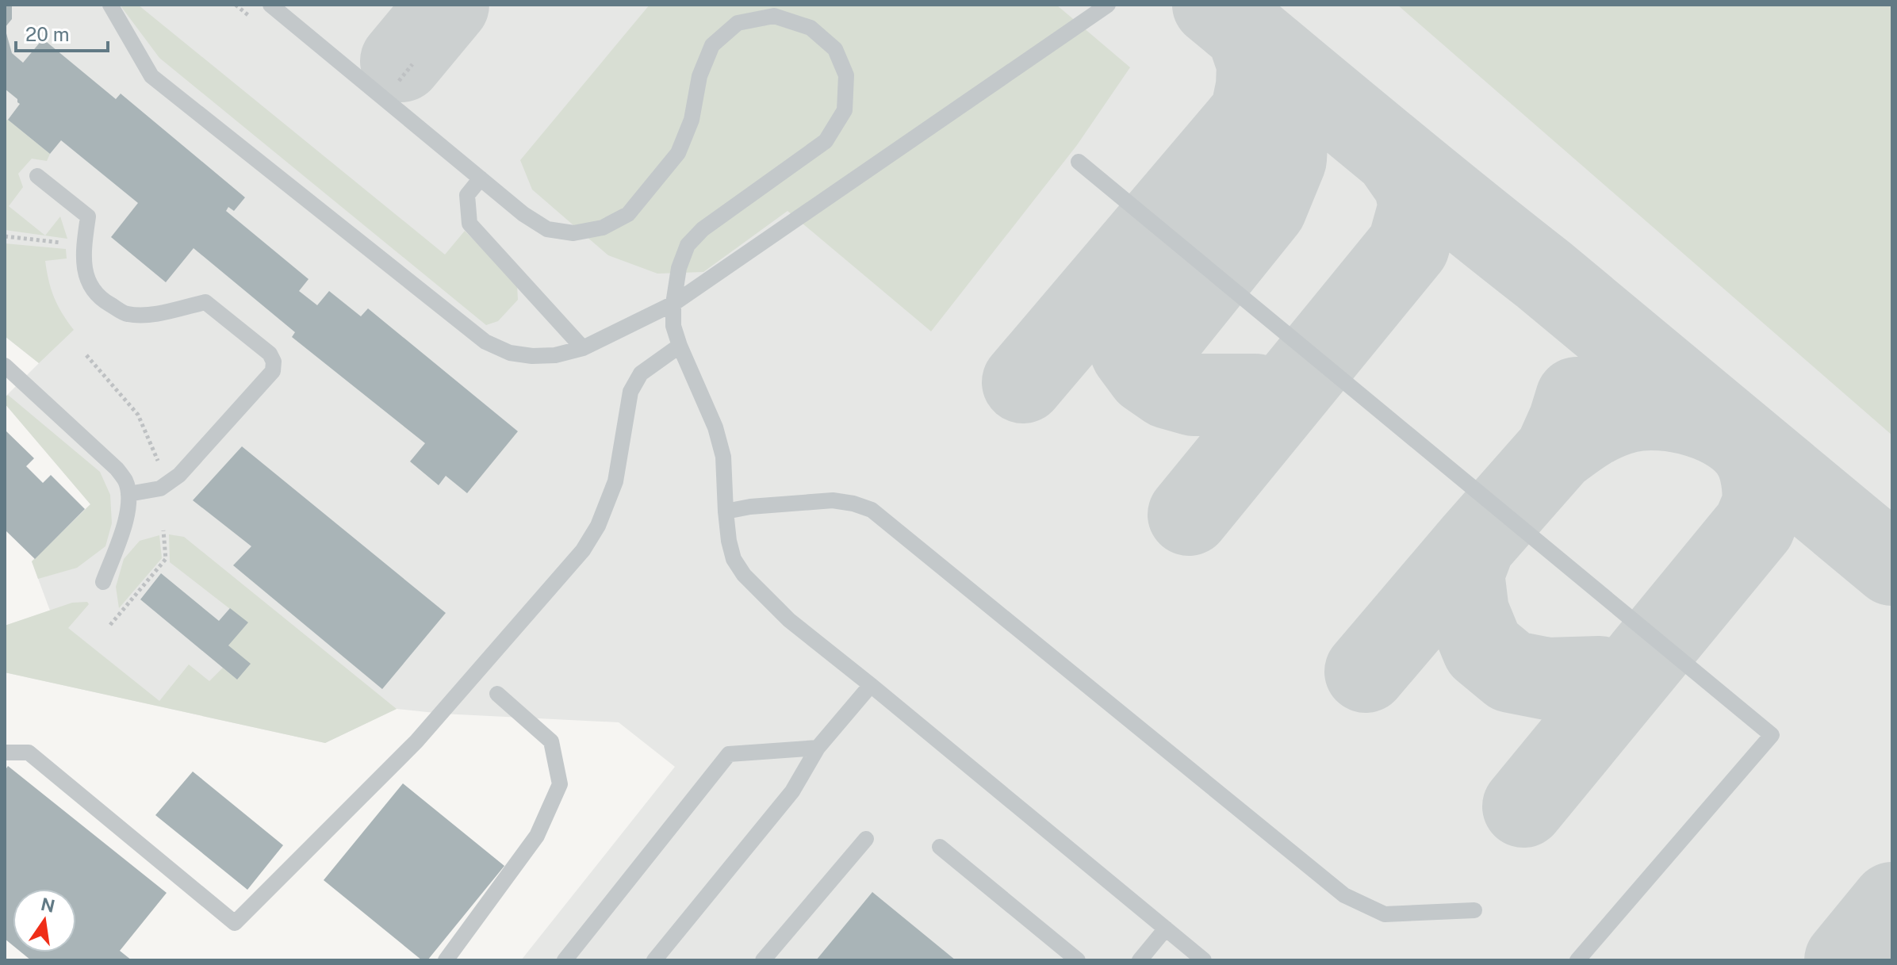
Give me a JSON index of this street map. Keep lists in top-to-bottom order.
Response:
{
  "scale_bar": "20 m",
  "north": "top"
}
